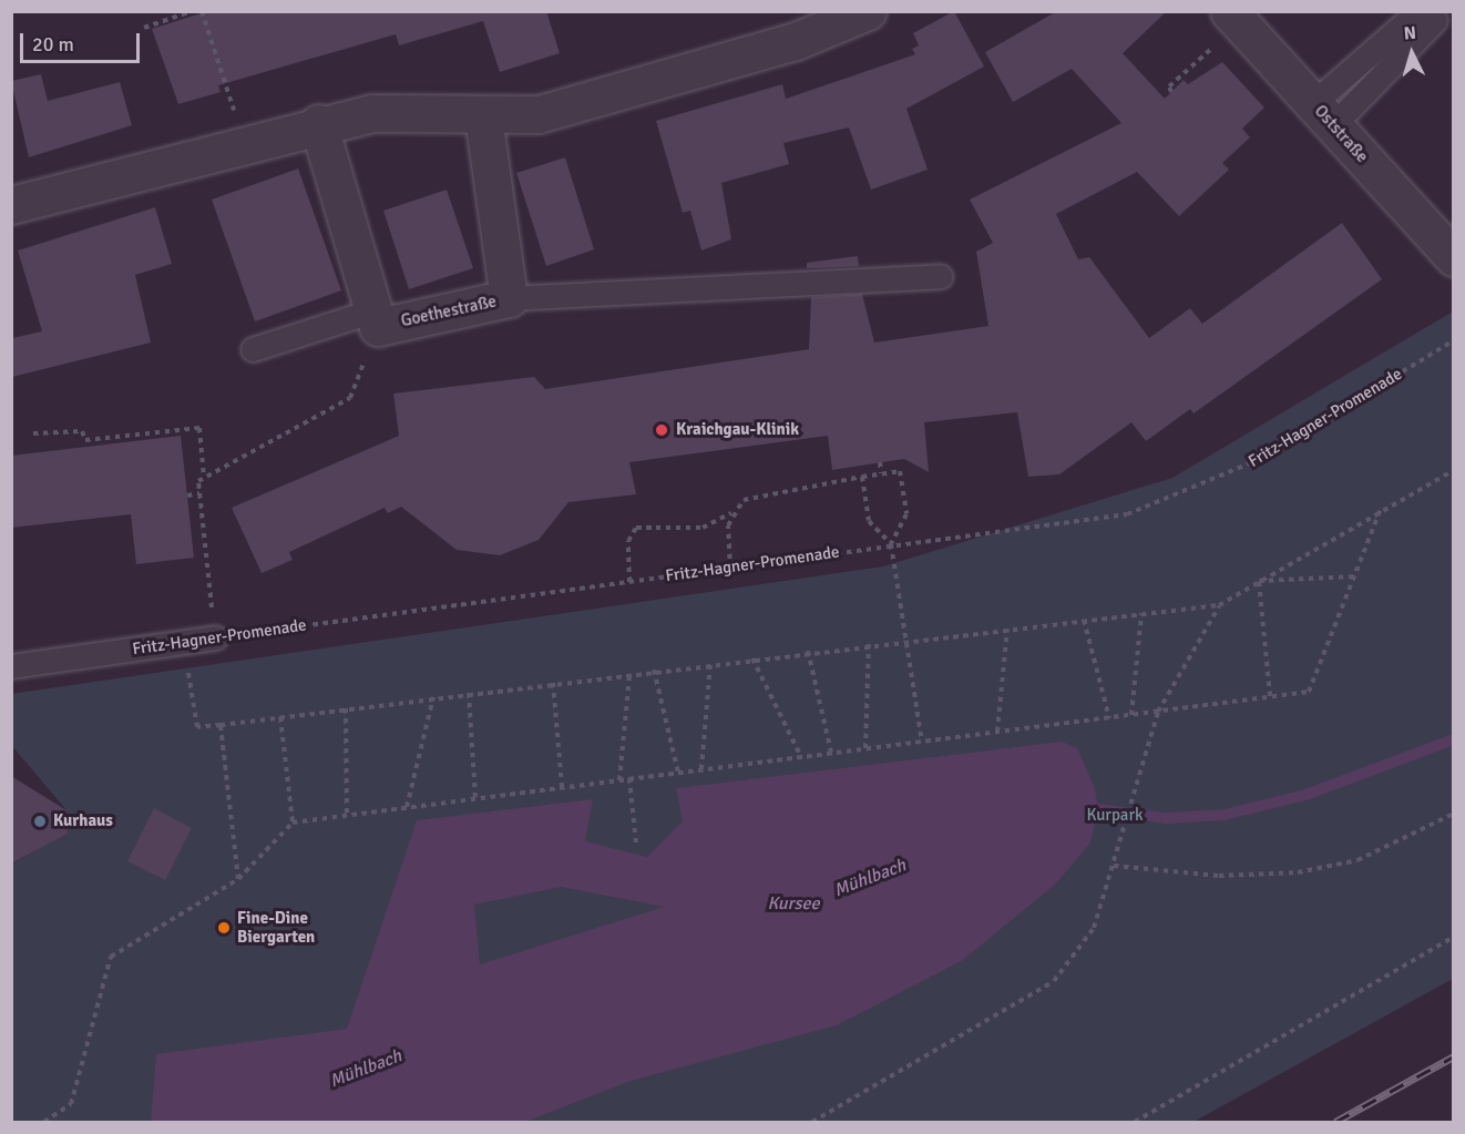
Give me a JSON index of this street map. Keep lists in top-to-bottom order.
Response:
{
  "streets": {
    "street": ["Oststraße", "Goethestraße"],
    "lane": ["Fritz-Hagner-Promenade"]
  },
  "water": ["Mühlbach", "Kursee"],
  "parks": ["Kurpark"],
  "places": ["Kraichgau-Klinik", "Kurhaus", "Fine-Dine Biergarten"],
  "scale_bar": "20 m",
  "north": "top"
}
